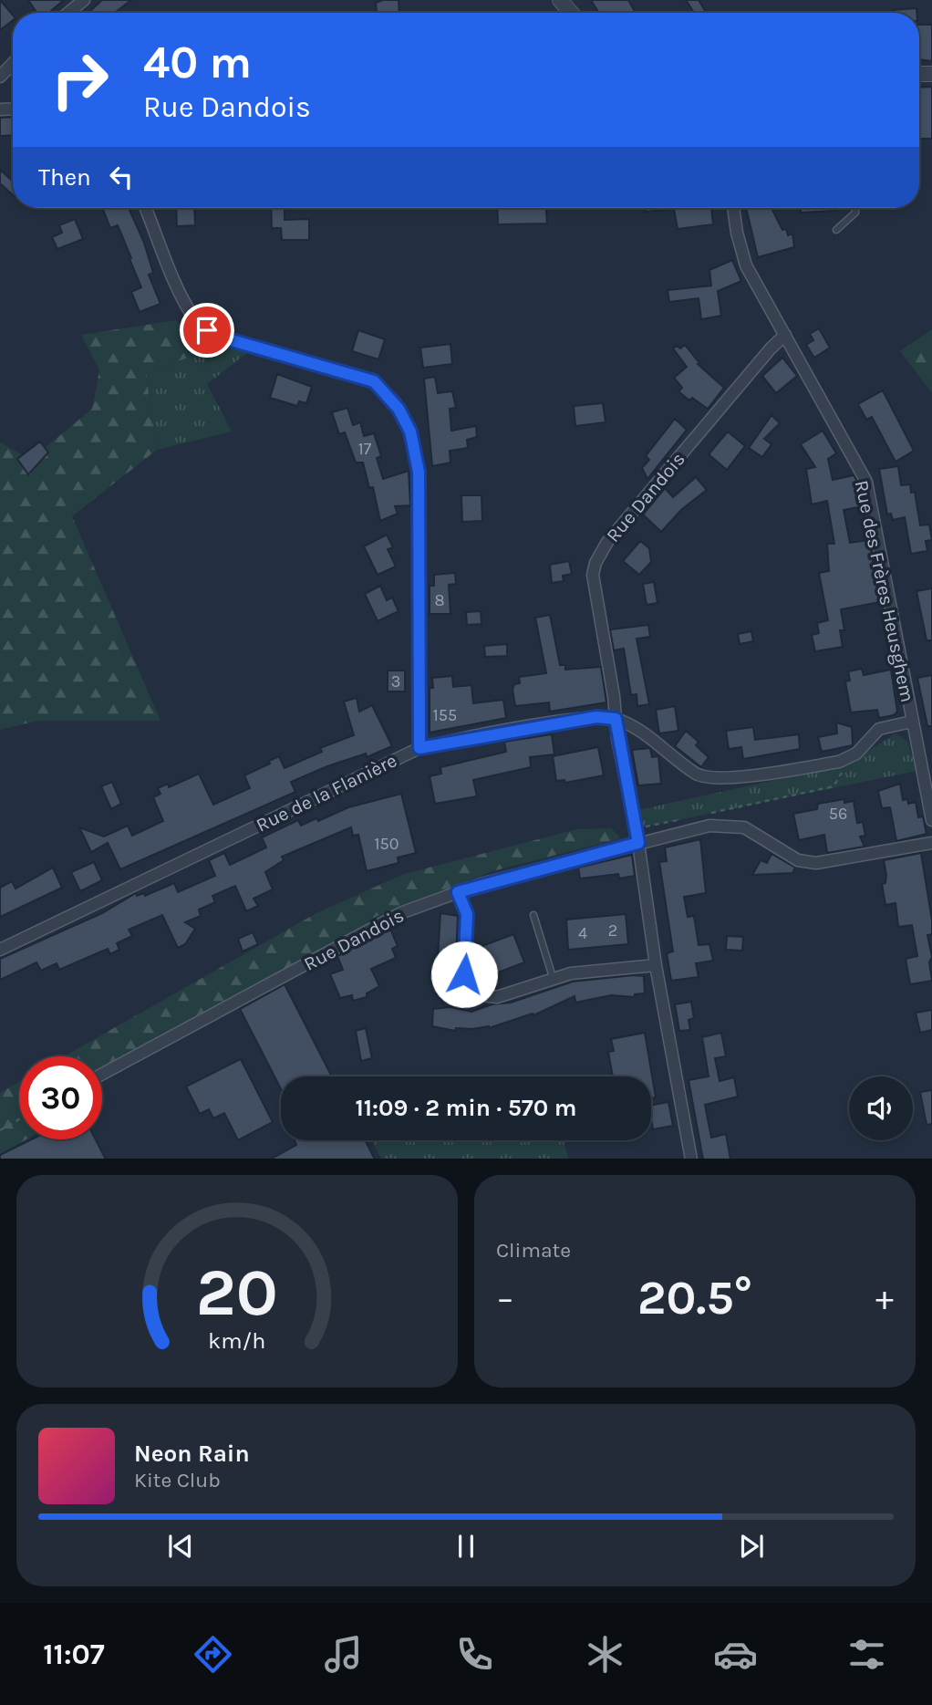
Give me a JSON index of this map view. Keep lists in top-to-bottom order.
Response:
{
  "streets": {
    "street": ["Rue Dandois", "Rue des Frères Heusghem", "Rue de la Flanière"]
  },
  "crossings": [
    ["Rue Dandois", "Rue des Frères Heusghem"],
    ["Rue Dandois", "Rue de la Flanière"]
  ],
  "house_numbers": [
    "17",
    "8",
    "3",
    "155",
    "56",
    "150",
    "2",
    "4"
  ],
  "page": {
    "turn": ["40 m", "Rue Dandois"],
    "then": "Then",
    "limit": "30",
    "trip": "11:09 · 2 min · 570 m",
    "tile": "Climate",
    "heat": ["−", "20.5°", "+"],
    "song": ["Neon Rain", "Kite Club"],
    "tabs": "11:07",
    "gauge": ["20", "km/h"]
  }
}
